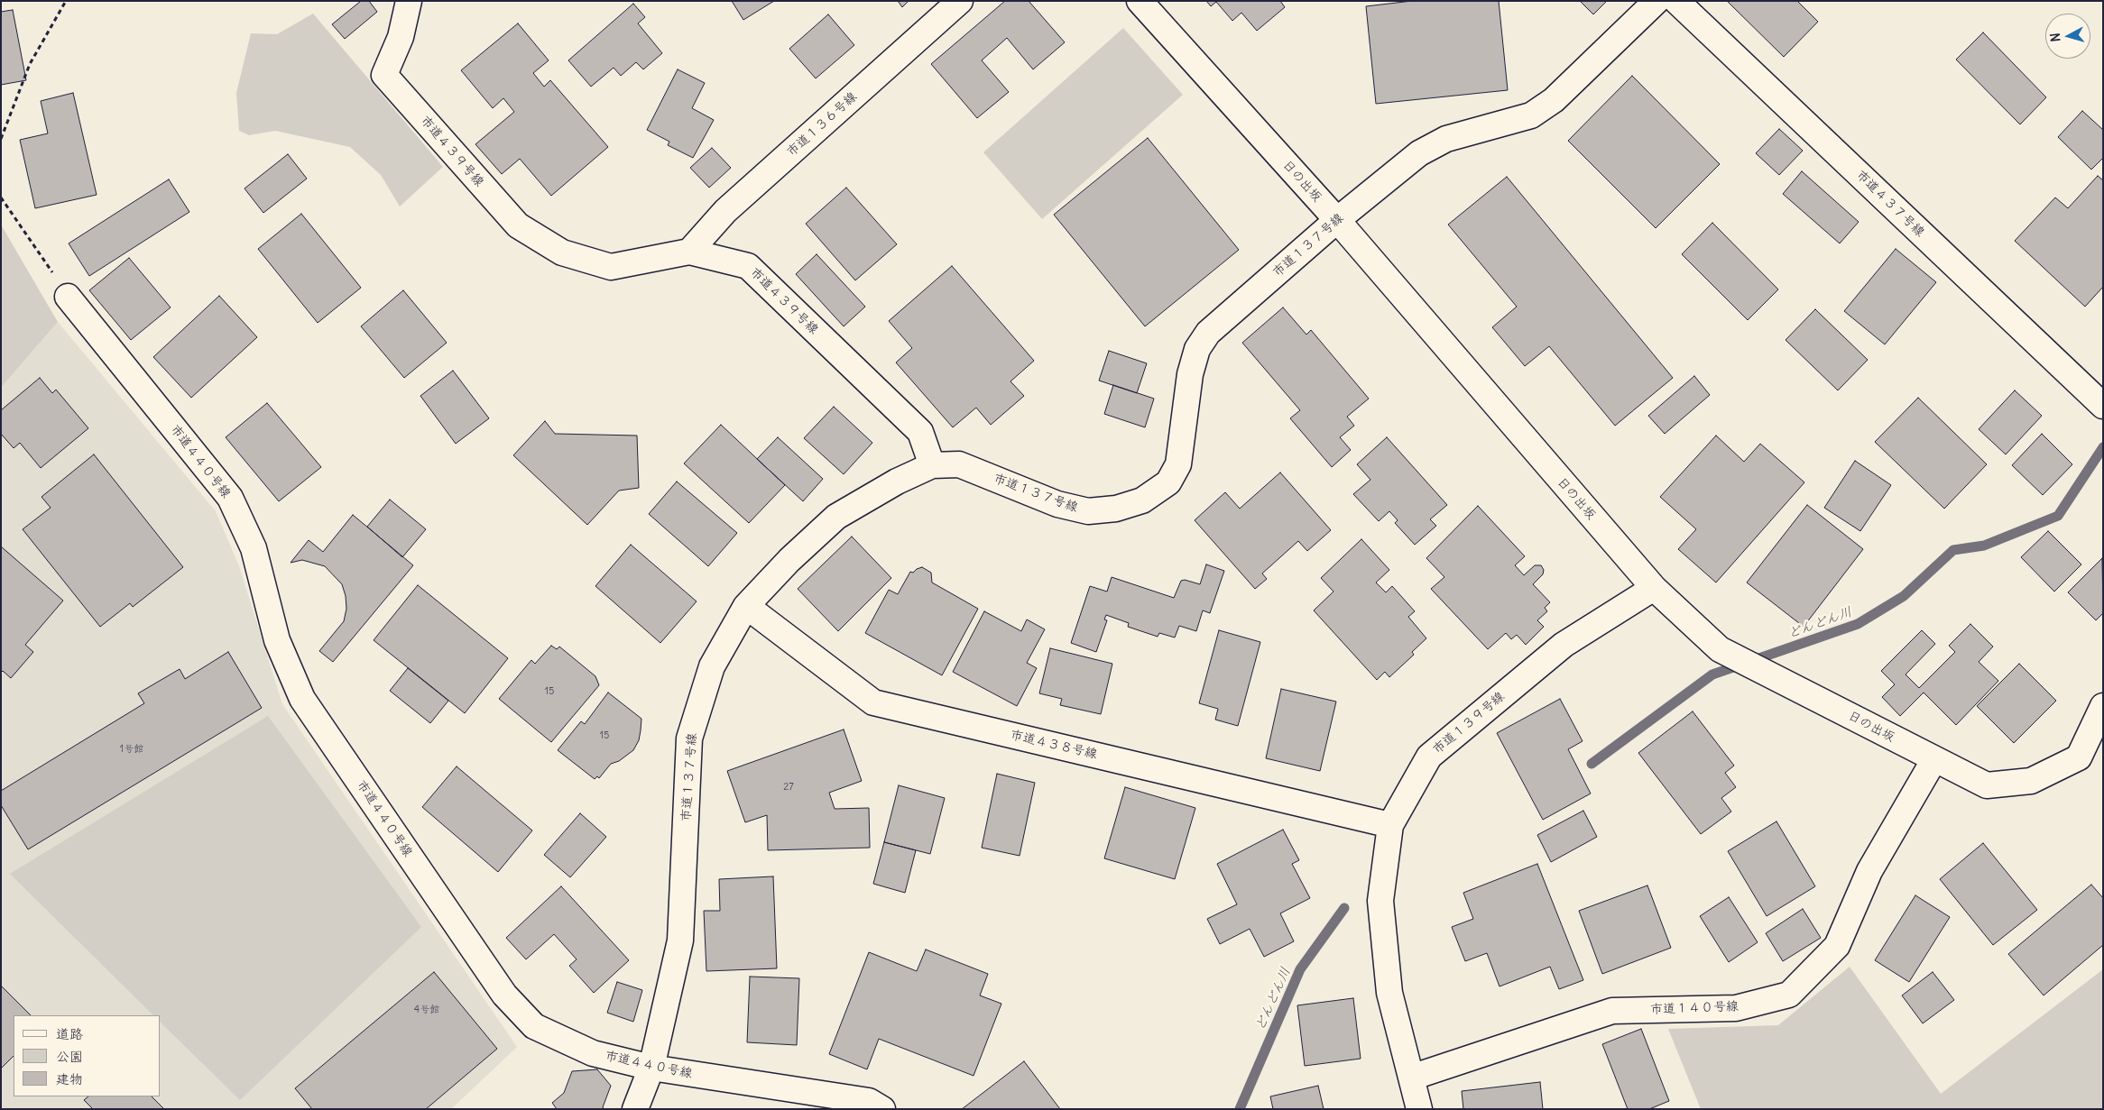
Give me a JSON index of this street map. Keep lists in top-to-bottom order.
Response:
{
  "streets": {
    "street": [
      "市道１３６号線",
      "市道４３９号線",
      "日の出坂",
      "市道４３７号線",
      "市道１３７号線",
      "市道４４０号線",
      "市道１３９号線",
      "市道４３８号線",
      "市道１４０号線"
    ]
  },
  "crossings": [
    ["市道１３６号線", "市道４３９号線"],
    ["市道４３９号線", "市道１３７号線"],
    ["日の出坂", "市道１３７号線"],
    ["日の出坂", "市道１３９号線"],
    ["日の出坂", "市道１４０号線"],
    ["市道１３７号線", "市道４４０号線"],
    ["市道１３７号線", "市道４３８号線"],
    ["市道１３９号線", "市道４３８号線"],
    ["市道１３９号線", "市道１４０号線"]
  ],
  "water": ["どんどん川"],
  "house_numbers": [
    "15",
    "15",
    "1号館",
    "27",
    "4号館"
  ],
  "legend": ["道路", "公園", "建物"],
  "north": "left"
}
